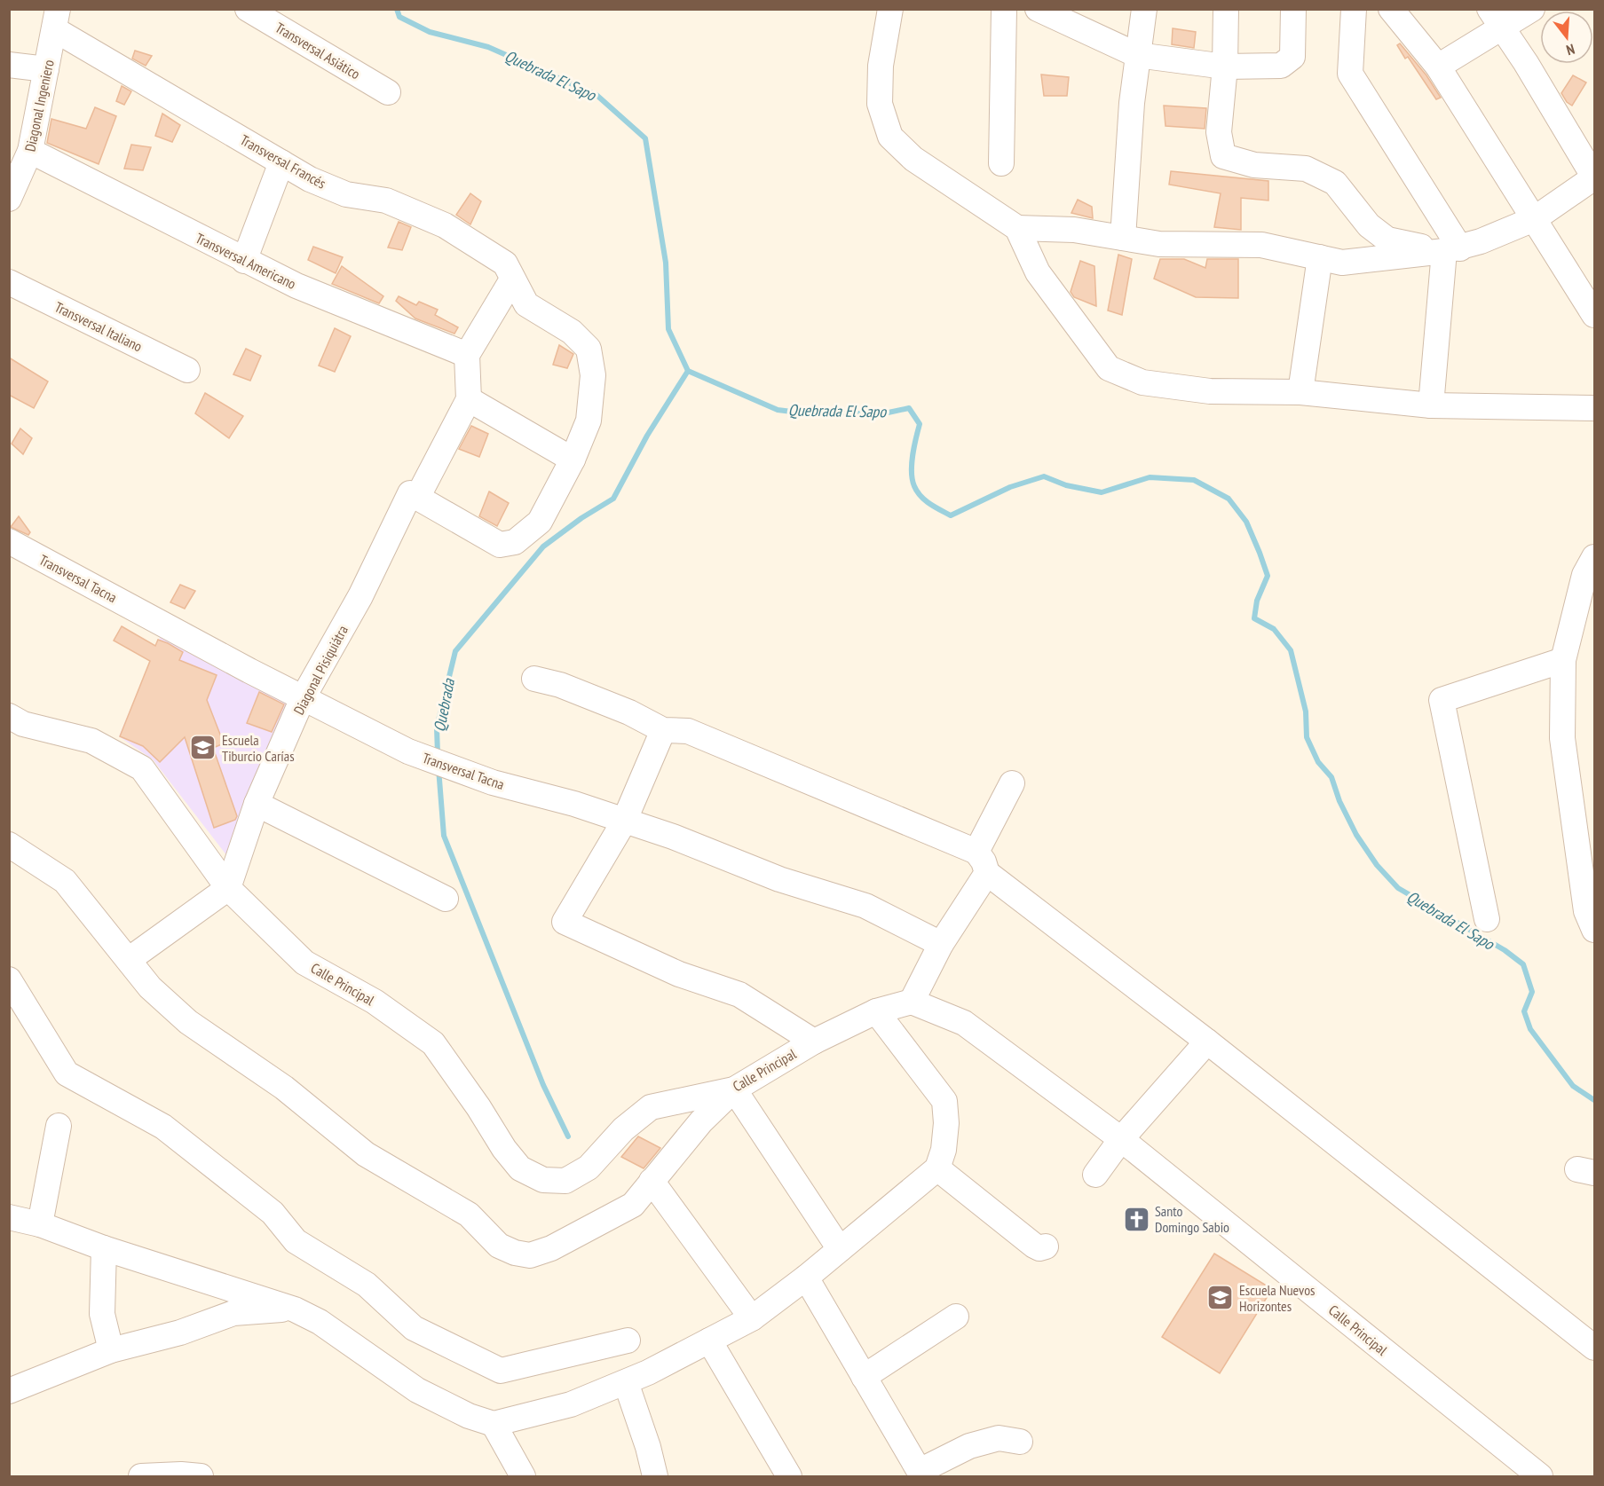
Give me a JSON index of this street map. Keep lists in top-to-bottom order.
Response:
{
  "streets": {
    "street": [
      "Transversal Asiático",
      "Diagonal Ingeniero",
      "Transversal Francés",
      "Transversal Americano",
      "Transversal Italiano",
      "Transversal Tacna",
      "Diagonal Pisiquiátra",
      "Calle Principal"
    ]
  },
  "crossings": [
    ["Diagonal Ingeniero", "Transversal Francés"],
    ["Diagonal Ingeniero", "Transversal Americano"],
    ["Transversal Francés", "Diagonal Pisiquiátra"],
    ["Transversal Americano", "Diagonal Pisiquiátra"],
    ["Transversal Tacna", "Diagonal Pisiquiátra"],
    ["Diagonal Pisiquiátra", "Calle Principal"]
  ],
  "water": ["Quebrada El Sapo", "Quebrada"],
  "places": {
    "school or university": ["Escuela Tiburcio Carías", "Escuela Nuevos Horizontes"],
    "church": ["Santo Domingo Sabio"]
  },
  "north": "bottom"
}
